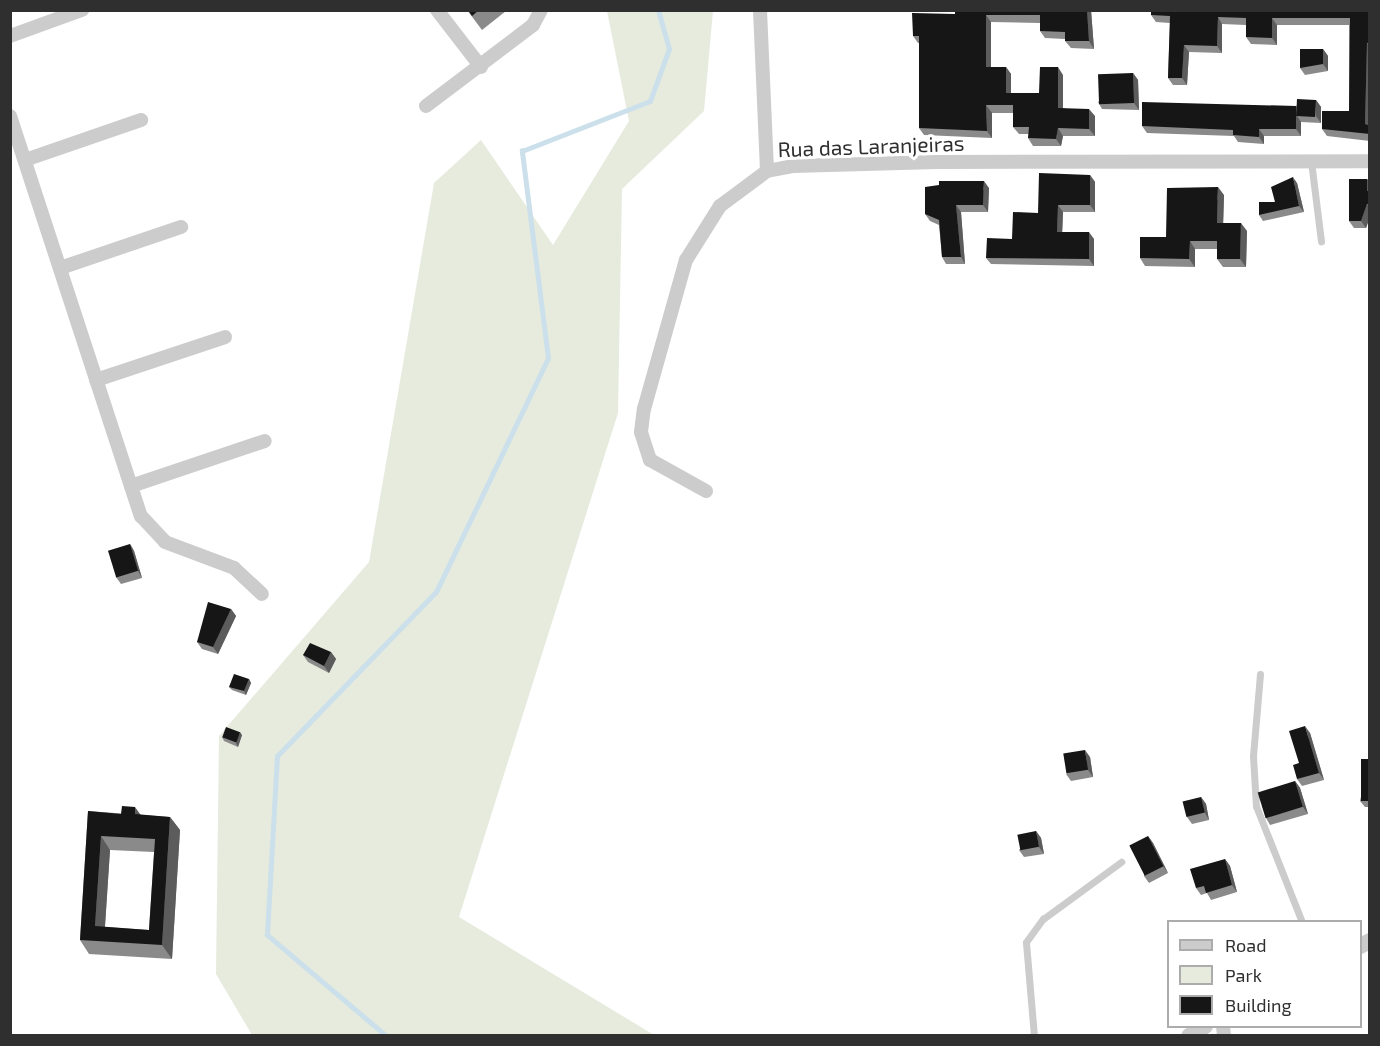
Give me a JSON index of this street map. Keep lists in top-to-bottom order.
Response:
{
  "streets": {
    "street": ["Rua das Laranjeiras"]
  },
  "legend": ["Road", "Park", "Building"]
}
